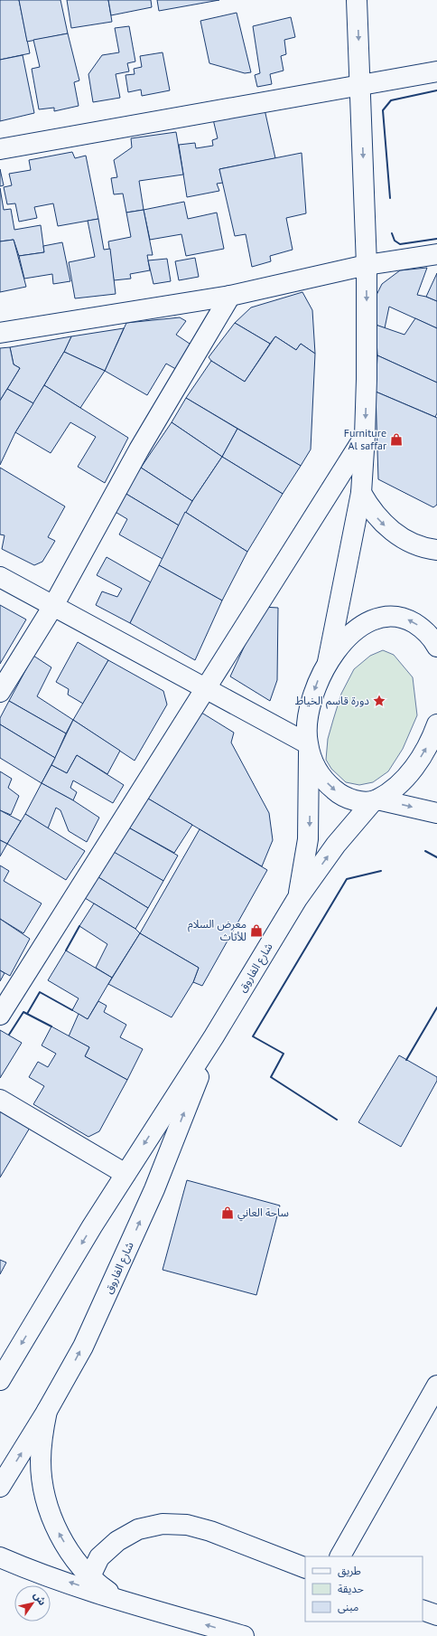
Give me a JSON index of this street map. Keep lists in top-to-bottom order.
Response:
{
  "streets": {
    "street": ["شارع الفاروق"]
  },
  "places": {
    "shop": ["Furniture Al saffar", "معرض السلام للأثاث", "ساحة العاني"],
    "place": ["دورة قاسم الخياط"]
  },
  "legend": ["طريق", "حديقة", "مبنى"],
  "north": "top right"
}
